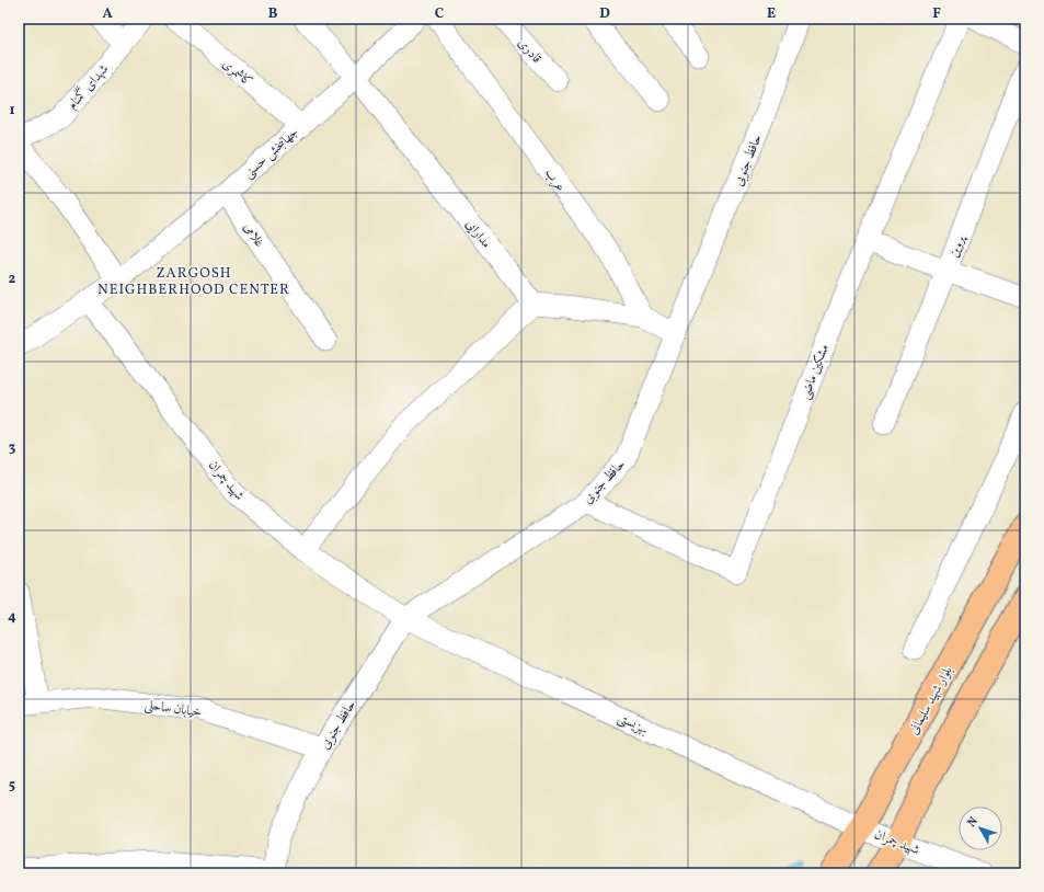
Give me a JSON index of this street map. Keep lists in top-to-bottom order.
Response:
{
  "streets": {
    "main road": ["بلوار شهید سلیمانی"],
    "street": [
      "قادری",
      "کاشمری",
      "شهدای گمنام",
      "جهانبخش حسنی",
      "حافظ جنوبی",
      "عرب",
      "مدارایی",
      "غلامی",
      "پروین",
      "مشکین ماضی",
      "شهید چمران",
      "خیابان ساحلی",
      "بهزیستی"
    ]
  },
  "crossings": [
    ["کاشمری", "جهانبخش حسنی"],
    ["جهانبخش حسنی", "مدارایی"],
    ["جهانبخش حسنی", "غلامی"],
    ["حافظ جنوبی", "مشکین ماضی"],
    ["حافظ جنوبی", "شهید چمران"],
    ["حافظ جنوبی", "خیابان ساحلی"],
    ["حافظ جنوبی", "بهزیستی"],
    ["شهید چمران", "بلوار شهید سلیمانی"],
    ["شهید چمران", "بهزیستی"],
    ["بلوار شهید سلیمانی", "بهزیستی"]
  ],
  "districts": ["ZARGOSH NEIGHBERHOOD CENTER"],
  "north": "top left",
  "grid": {
    "columns": [
      "A",
      "B",
      "C",
      "D",
      "E",
      "F"
    ],
    "rows": [
      "1",
      "2",
      "3",
      "4",
      "5"
    ]
  }
}
